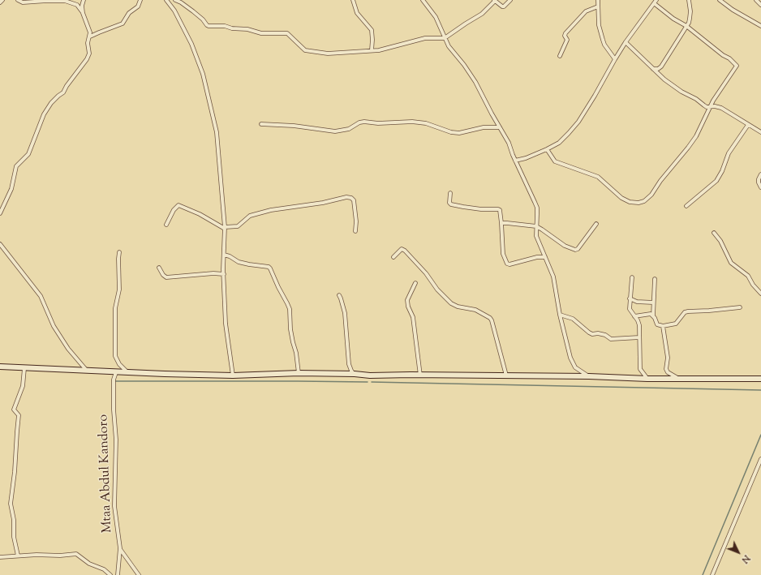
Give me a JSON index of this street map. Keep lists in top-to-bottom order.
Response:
{
  "streets": {
    "street": ["Mtaa Abdul Kandoro"]
  },
  "north": "bottom right"
}
